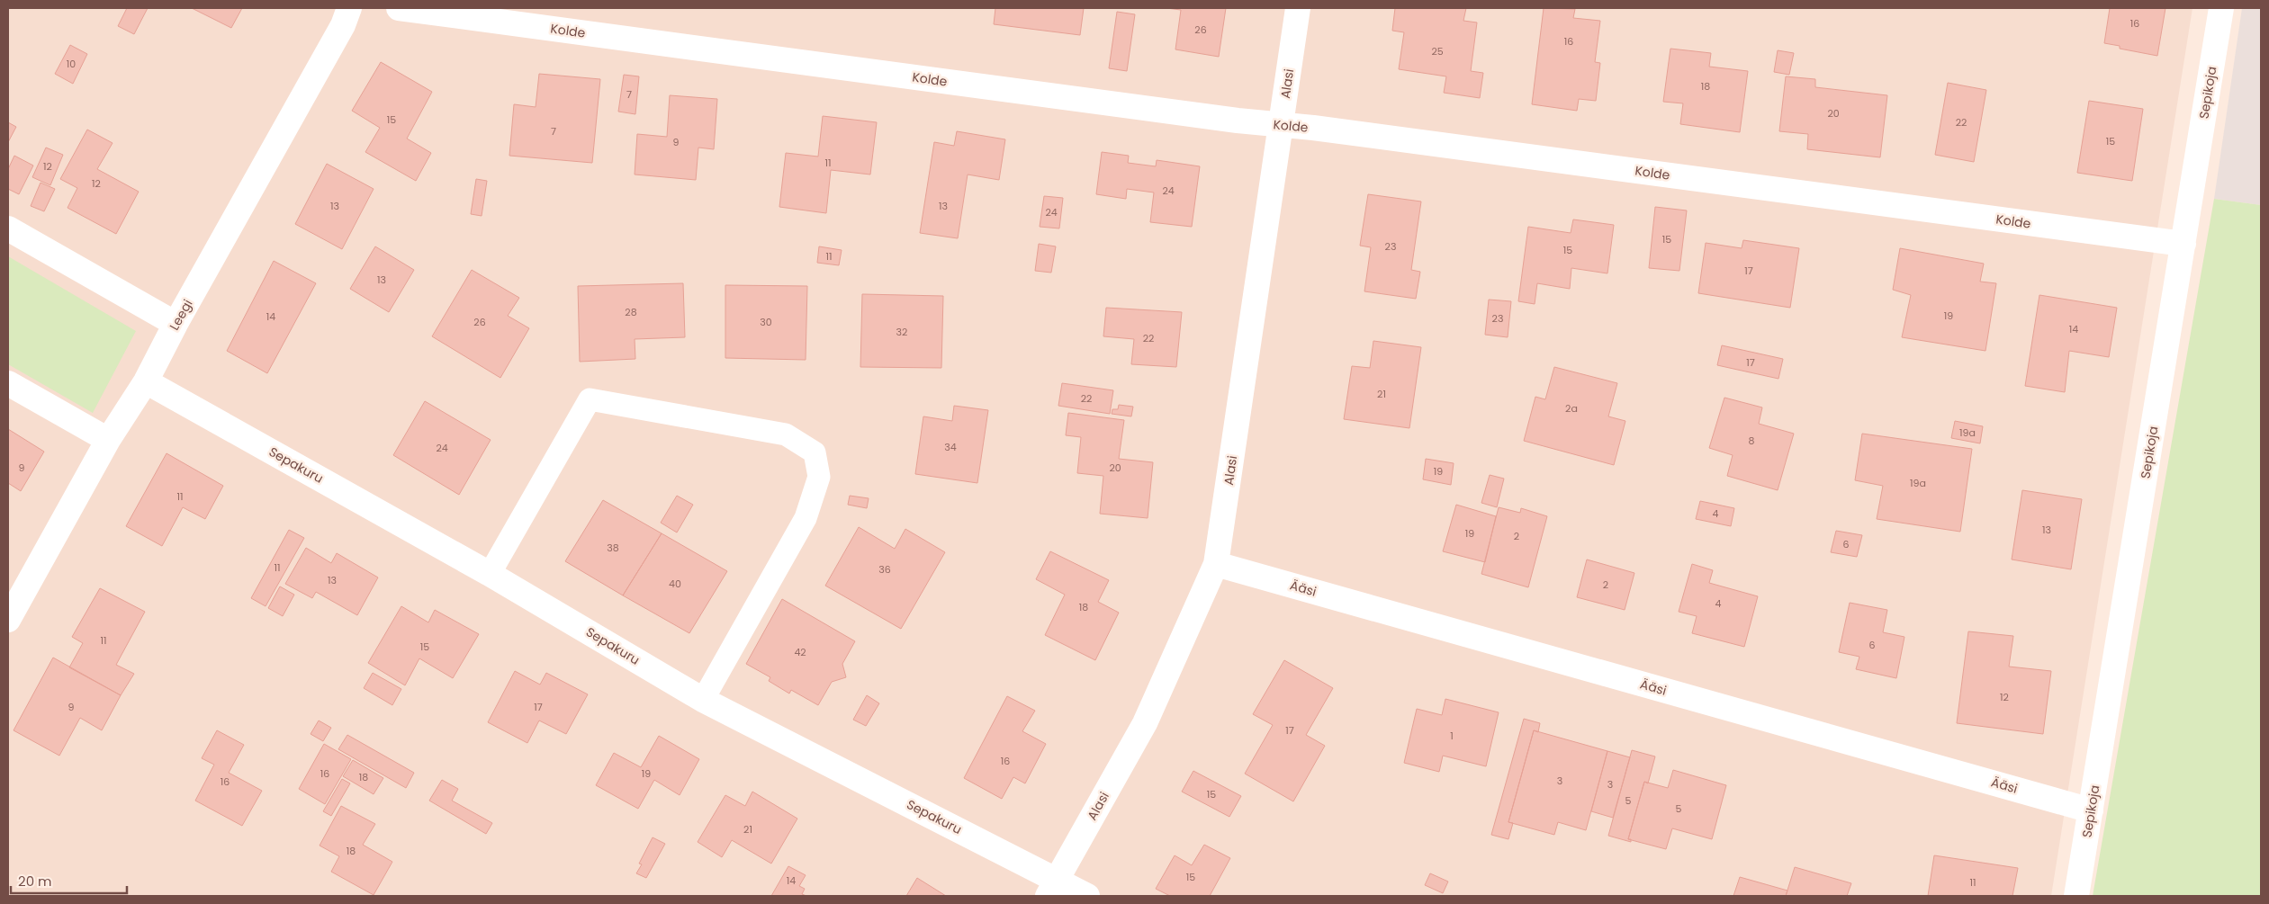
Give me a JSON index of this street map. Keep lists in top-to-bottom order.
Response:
{
  "streets": {
    "street": [
      "Kolde",
      "Alasi",
      "Sepikoja",
      "Leegi",
      "Sepakuru",
      "Ääsi"
    ]
  },
  "crossings": [
    ["Kolde", "Alasi"],
    ["Kolde", "Sepikoja"],
    ["Alasi", "Sepakuru"],
    ["Alasi", "Ääsi"],
    ["Sepikoja", "Ääsi"],
    ["Leegi", "Sepakuru"]
  ],
  "house_numbers": [
    "16",
    "26",
    "16",
    "25",
    "10",
    "18",
    "7",
    "20",
    "15",
    "22",
    "7",
    "15",
    "9",
    "11",
    "12",
    "12",
    "24",
    "13",
    "13",
    "24",
    "15",
    "23",
    "15",
    "11",
    "17",
    "13",
    "28",
    "19",
    "14",
    "23",
    "26",
    "30",
    "14",
    "32",
    "22",
    "17",
    "21",
    "22",
    "2a",
    "19a",
    "8",
    "34",
    "24",
    "9",
    "20",
    "19",
    "19a",
    "11",
    "4",
    "13",
    "19",
    "2",
    "6",
    "38",
    "11",
    "36",
    "13",
    "40",
    "2",
    "4",
    "18",
    "11",
    "6",
    "15",
    "42",
    "12",
    "9",
    "17",
    "17",
    "1",
    "16",
    "16",
    "19",
    "18",
    "3",
    "16",
    "3",
    "15",
    "5",
    "5",
    "21",
    "18",
    "15",
    "14",
    "11"
  ],
  "scale_bar": "20 m"
}
